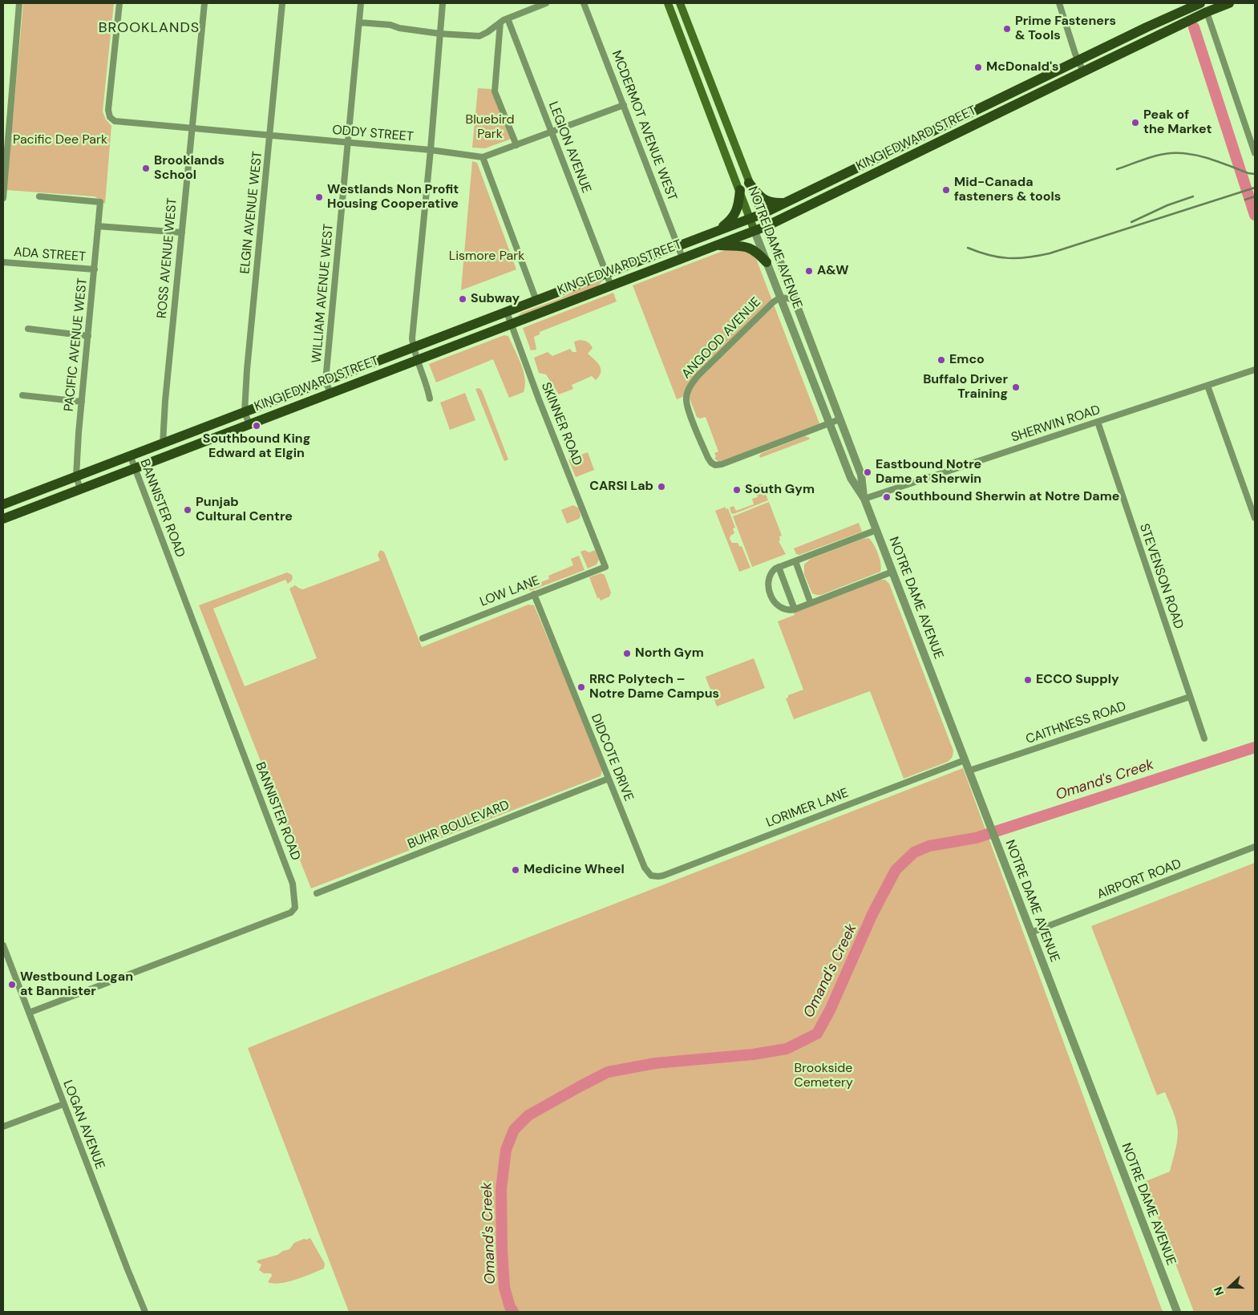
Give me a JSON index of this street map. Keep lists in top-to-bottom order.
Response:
{
  "streets": {
    "main road": ["KING EDWARD STREET", "NOTRE DAME AVENUE"],
    "street": [
      "MCDERMOT AVENUE WEST",
      "ODDY STREET",
      "LEGION AVENUE",
      "ELGIN AVENUE WEST",
      "ADA STREET",
      "ROSS AVENUE WEST",
      "WILLIAM AVENUE WEST",
      "ANGOOD AVENUE",
      "PACIFIC AVENUE WEST",
      "SKINNER ROAD",
      "SHERWIN ROAD",
      "BANNISTER ROAD",
      "STEVENSON ROAD",
      "LOW LANE",
      "CAITHNESS ROAD",
      "DIDCOTE DRIVE",
      "LORIMER LANE",
      "BUHR BOULEVARD",
      "AIRPORT ROAD",
      "LOGAN AVENUE"
    ]
  },
  "crossings": [
    ["MCDERMOT AVENUE WEST", "ODDY STREET"],
    ["MCDERMOT AVENUE WEST", "KING EDWARD STREET"],
    ["ODDY STREET", "LEGION AVENUE"],
    ["ODDY STREET", "ELGIN AVENUE WEST"],
    ["ODDY STREET", "ROSS AVENUE WEST"],
    ["ODDY STREET", "WILLIAM AVENUE WEST"],
    ["KING EDWARD STREET", "LEGION AVENUE"],
    ["KING EDWARD STREET", "ELGIN AVENUE WEST"],
    ["KING EDWARD STREET", "NOTRE DAME AVENUE"],
    ["KING EDWARD STREET", "ROSS AVENUE WEST"],
    ["KING EDWARD STREET", "WILLIAM AVENUE WEST"],
    ["KING EDWARD STREET", "PACIFIC AVENUE WEST"],
    ["KING EDWARD STREET", "SKINNER ROAD"],
    ["KING EDWARD STREET", "BANNISTER ROAD"],
    ["NOTRE DAME AVENUE", "ANGOOD AVENUE"],
    ["NOTRE DAME AVENUE", "SHERWIN ROAD"],
    ["NOTRE DAME AVENUE", "CAITHNESS ROAD"],
    ["NOTRE DAME AVENUE", "LORIMER LANE"],
    ["NOTRE DAME AVENUE", "AIRPORT ROAD"],
    ["ADA STREET", "PACIFIC AVENUE WEST"],
    ["SKINNER ROAD", "LOW LANE"],
    ["SHERWIN ROAD", "STEVENSON ROAD"],
    ["BANNISTER ROAD", "LOGAN AVENUE"],
    ["STEVENSON ROAD", "CAITHNESS ROAD"],
    ["LOW LANE", "DIDCOTE DRIVE"],
    ["DIDCOTE DRIVE", "LORIMER LANE"],
    ["DIDCOTE DRIVE", "BUHR BOULEVARD"]
  ],
  "districts": ["BROOKLANDS"],
  "water": ["Omand's Creek"],
  "parks": [
    "Bluebird Park",
    "Pacific Dee Park",
    "Lismore Park",
    "Brookside Cemetery"
  ],
  "places": [
    "Prime Fasteners & Tools",
    "McDonald's",
    "Peak of the Market",
    "Brooklands School",
    "Mid-Canada fasteners & tools",
    "Westlands Non Profit Housing Cooperative",
    "A&W",
    "Subway",
    "Emco",
    "Buffalo Driver Training",
    "Southbound King Edward at Elgin",
    "Eastbound Notre Dame at Sherwin",
    "CARSI Lab",
    "South Gym",
    "Southbound Sherwin at Notre Dame",
    "Punjab Cultural Centre",
    "North Gym",
    "ECCO Supply",
    "RRC Polytech – Notre Dame Campus",
    "Medicine Wheel",
    "Westbound Logan at Bannister"
  ],
  "north": "left"
}
